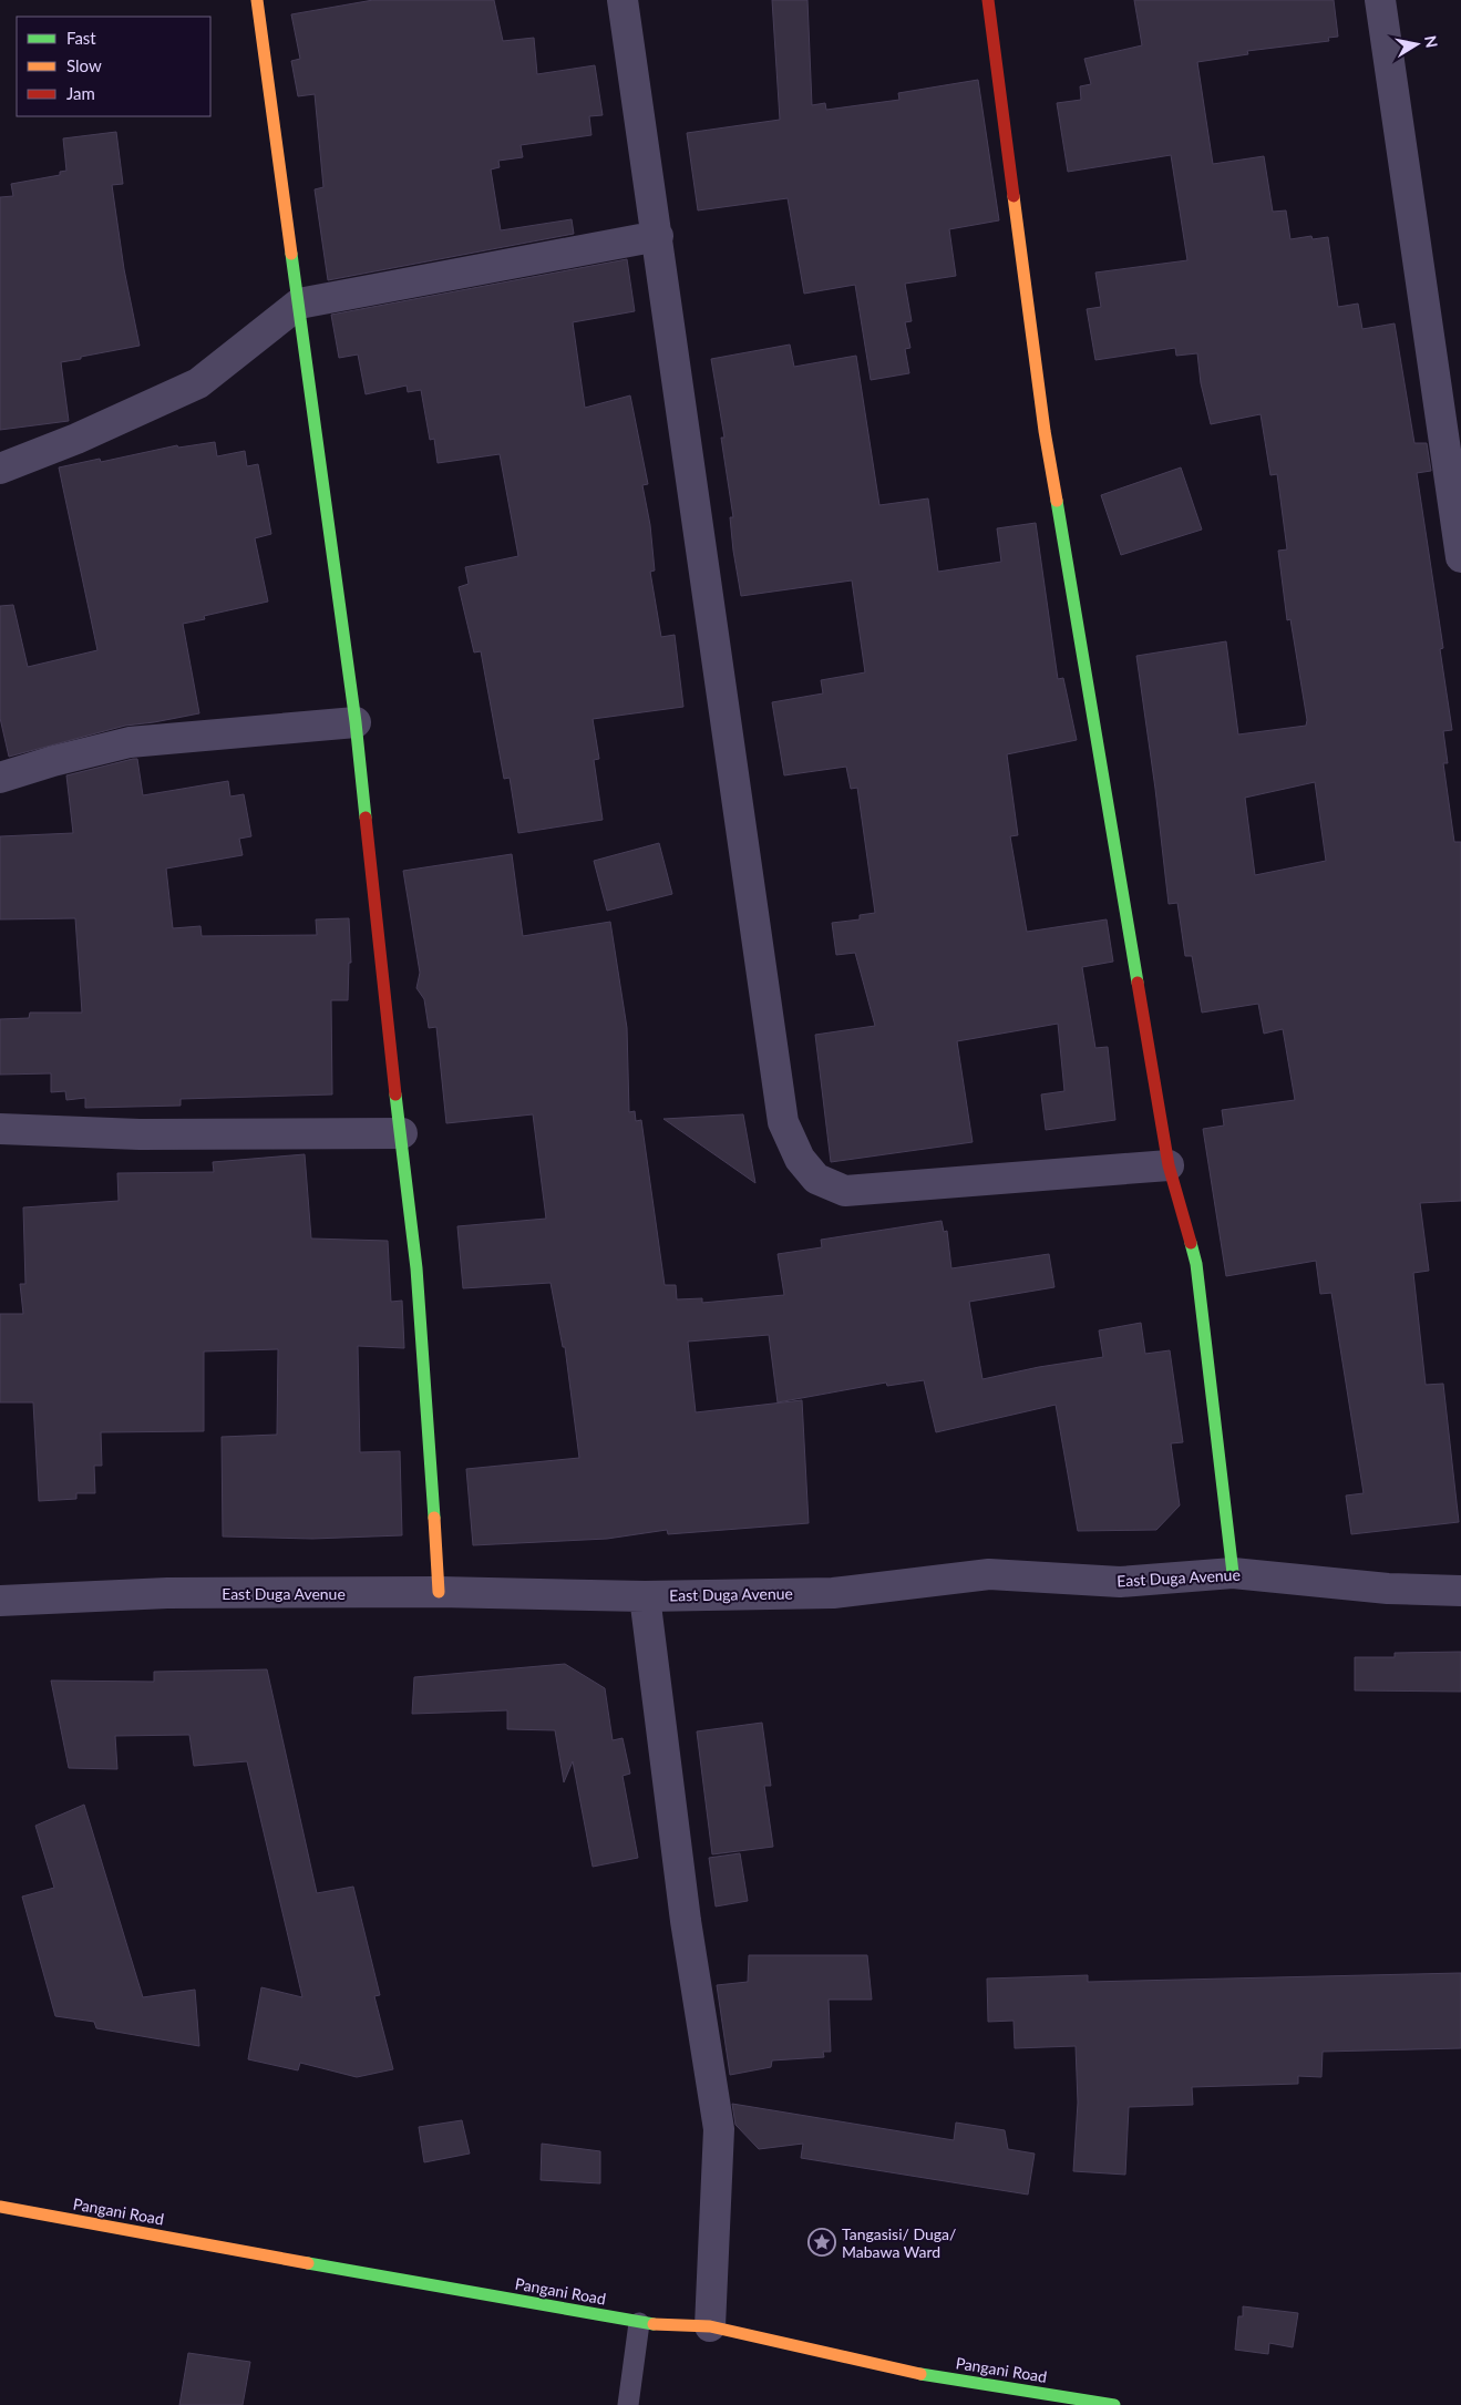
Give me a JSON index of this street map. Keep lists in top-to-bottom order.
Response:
{
  "streets": {
    "street": ["East Duga Avenue", "Pangani Road"]
  },
  "places": {
    "place": ["Tangasisi/ Duga/ Mabawa Ward"]
  },
  "legend": ["Fast", "Slow", "Jam"],
  "north": "right"
}
